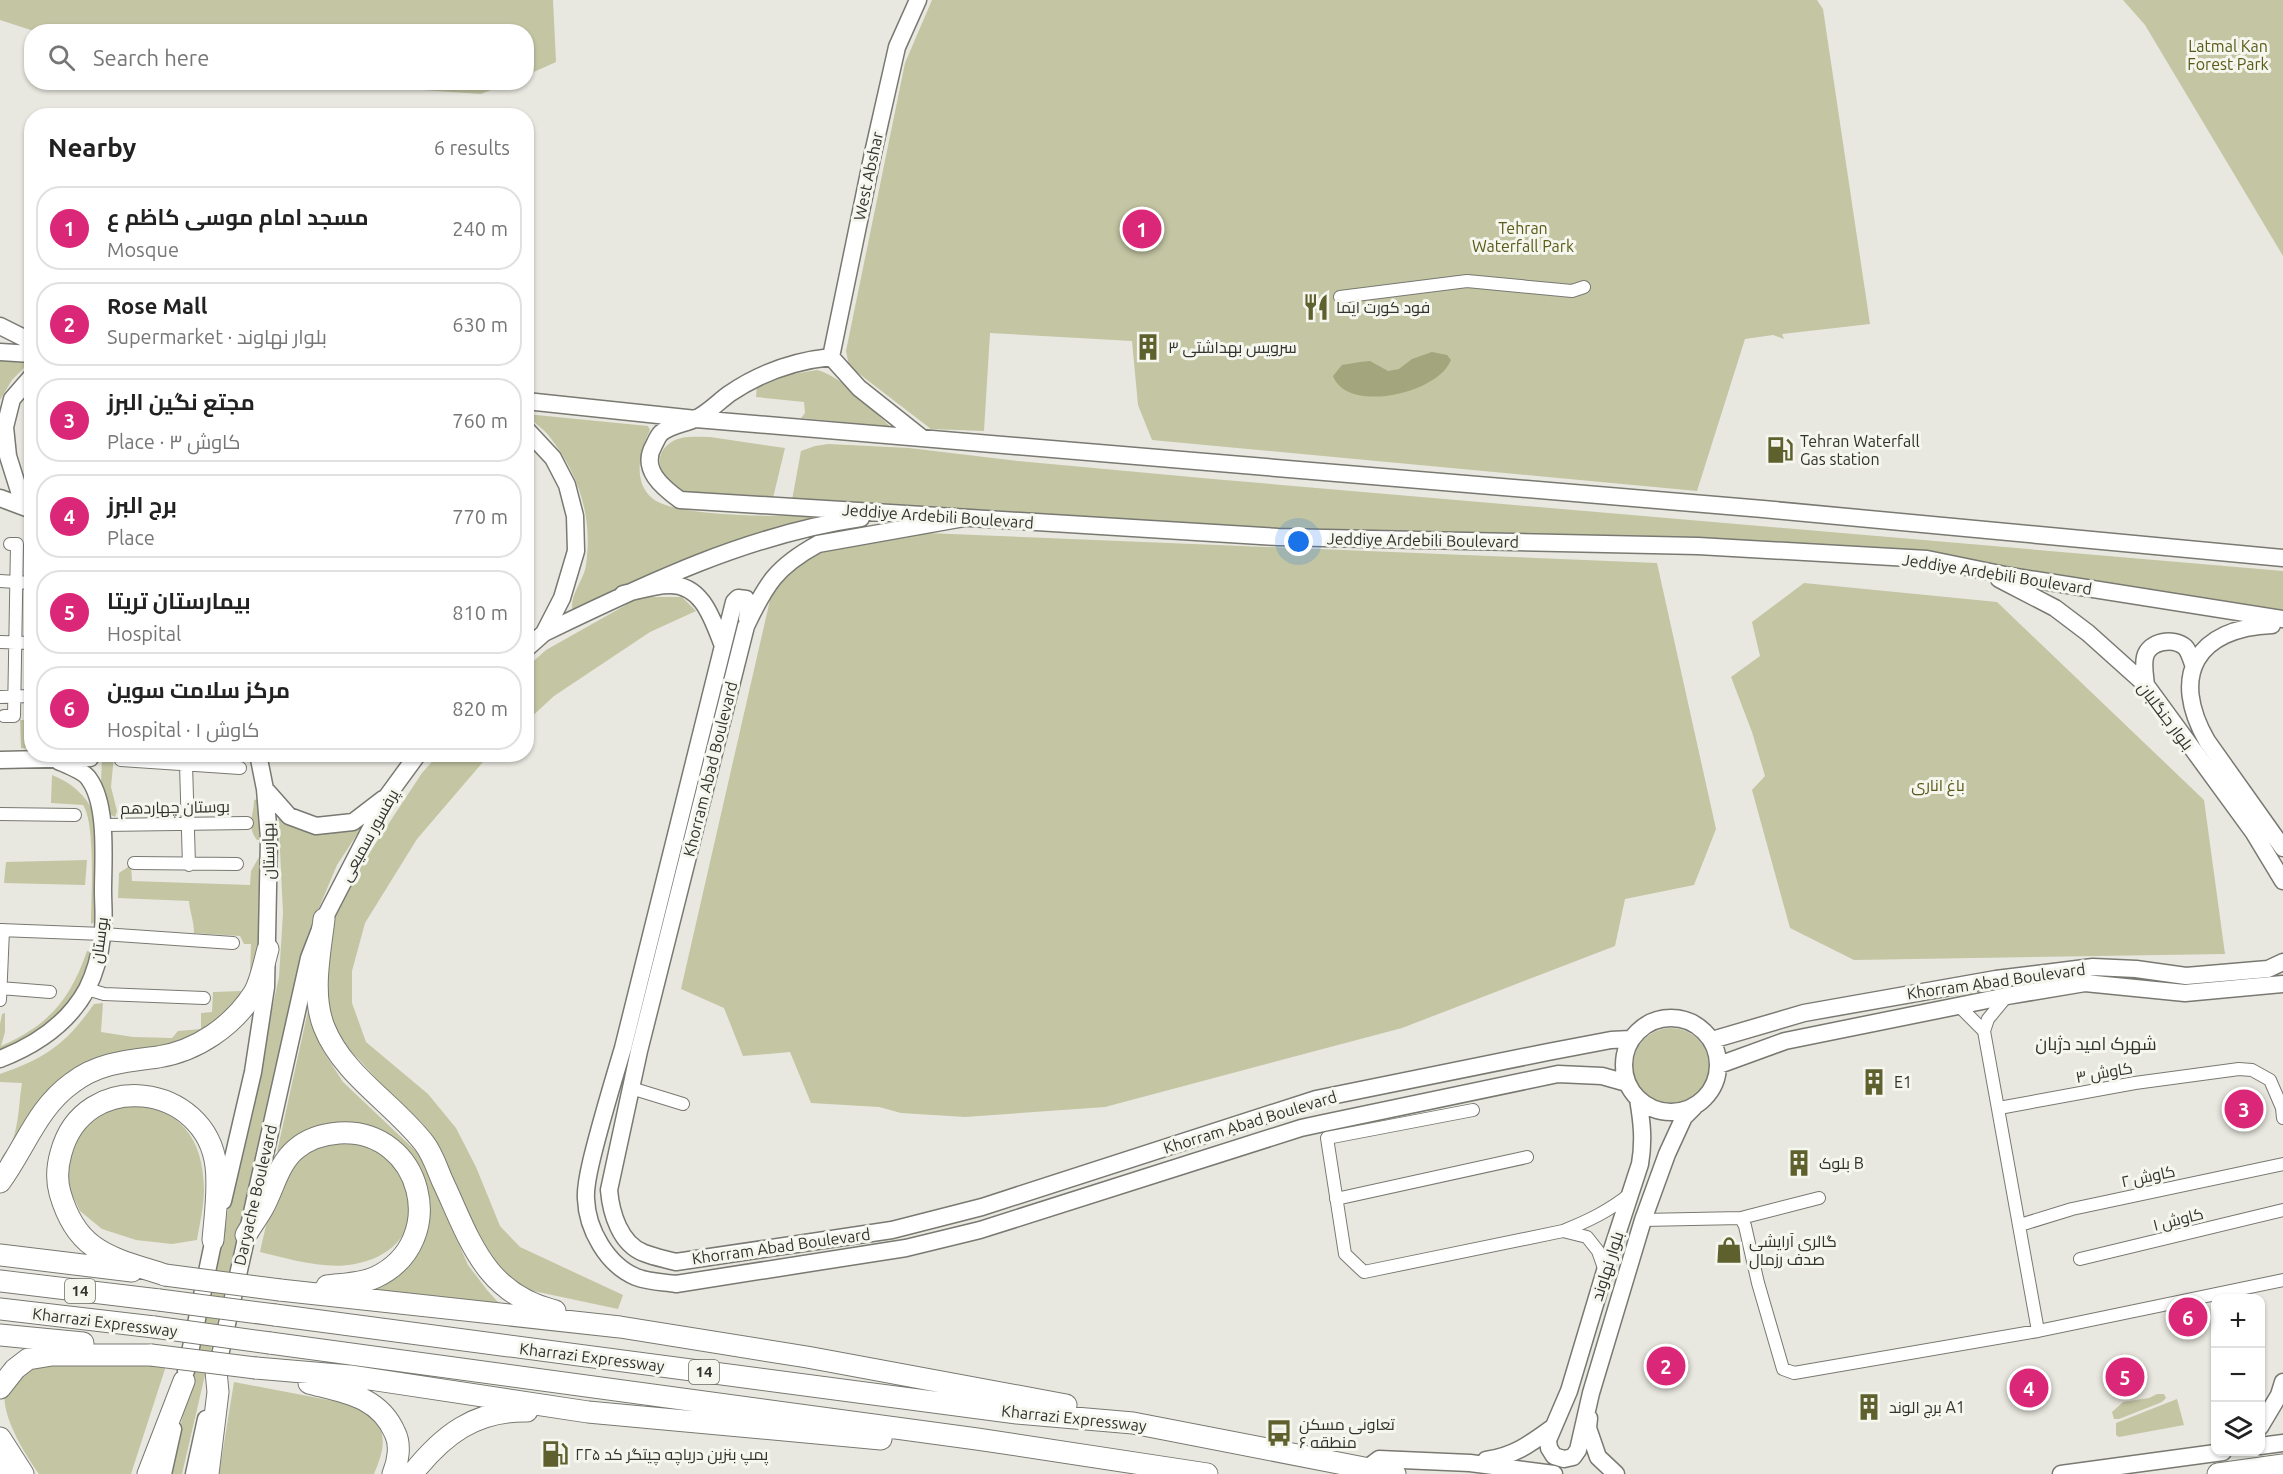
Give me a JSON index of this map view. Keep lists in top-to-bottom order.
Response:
{
  "streets": {
    "highway": ["14", "Kharrazi Expressway"],
    "street": [
      "West Abshar",
      "Jeddiye Ardebili Boulevard",
      "بلوار جنگلبان",
      "Khorram Abad Boulevard",
      "بوستان چهاردهم",
      "پرفسور سمیعی",
      "بهارستان",
      "بوستان",
      "کاوش ۳",
      "کاوش ۲",
      "Daryache Boulevard",
      "کاوش ۱",
      "بلوار نهاوند"
    ]
  },
  "crossings": [
    ["Jeddiye Ardebili Boulevard", "بلوار جنگلبان"],
    ["Jeddiye Ardebili Boulevard", "Khorram Abad Boulevard"],
    ["Khorram Abad Boulevard", "بلوار نهاوند"],
    ["بوستان چهاردهم", "بوستان"],
    ["پرفسور سمیعی", "Daryache Boulevard"],
    ["بهارستان", "Daryache Boulevard"]
  ],
  "districts": ["شهرک امید دژبان"],
  "parks": ["Latmal Kan Forest Park", "Tehran Waterfall Park", "باغ اناری"],
  "places": {
    "restaurant": ["فود کورت ایما"],
    "building": [
      "سرویس بهداشتی ۳",
      "E1",
      "بلوک B",
      "برج الوند A1"
    ],
    "fuel station": ["Tehran Waterfall Gas station", "پمپ بنزین دریاچه چیتگر کد ۲۲۵"],
    "shop": ["گالری آرایشی صدف رزمال"],
    "bus stop": ["تعاونی مسکن منطقه ۶"]
  },
  "page": {
    "search": "Search here",
    "heading": ["Nearby", "6 results"],
    "list": [
      {
        "mark": "1",
        "name": "مسجد امام موسی کاظم ع",
        "note": "Mosque",
        "value": "240 m"
      },
      {
        "mark": "2",
        "name": "Rose Mall",
        "note": "Supermarket · بلوار نهاوند",
        "value": "630 m"
      },
      {
        "mark": "3",
        "name": "مجتع نگین البرز",
        "note": "Place · کاوش ۳",
        "value": "760 m"
      },
      {
        "mark": "4",
        "name": "برج البرز",
        "note": "Place",
        "value": "770 m"
      },
      {
        "mark": "5",
        "name": "بیمارستان تریتا",
        "note": "Hospital",
        "value": "810 m"
      },
      {
        "mark": "6",
        "name": "مرکز سلامت سوین",
        "note": "Hospital · کاوش ۱",
        "value": "820 m"
      }
    ],
    "pins": [
      "1",
      "3",
      "6",
      "2",
      "5",
      "4"
    ],
    "map_buttons": ["+", "−"]
  }
}
